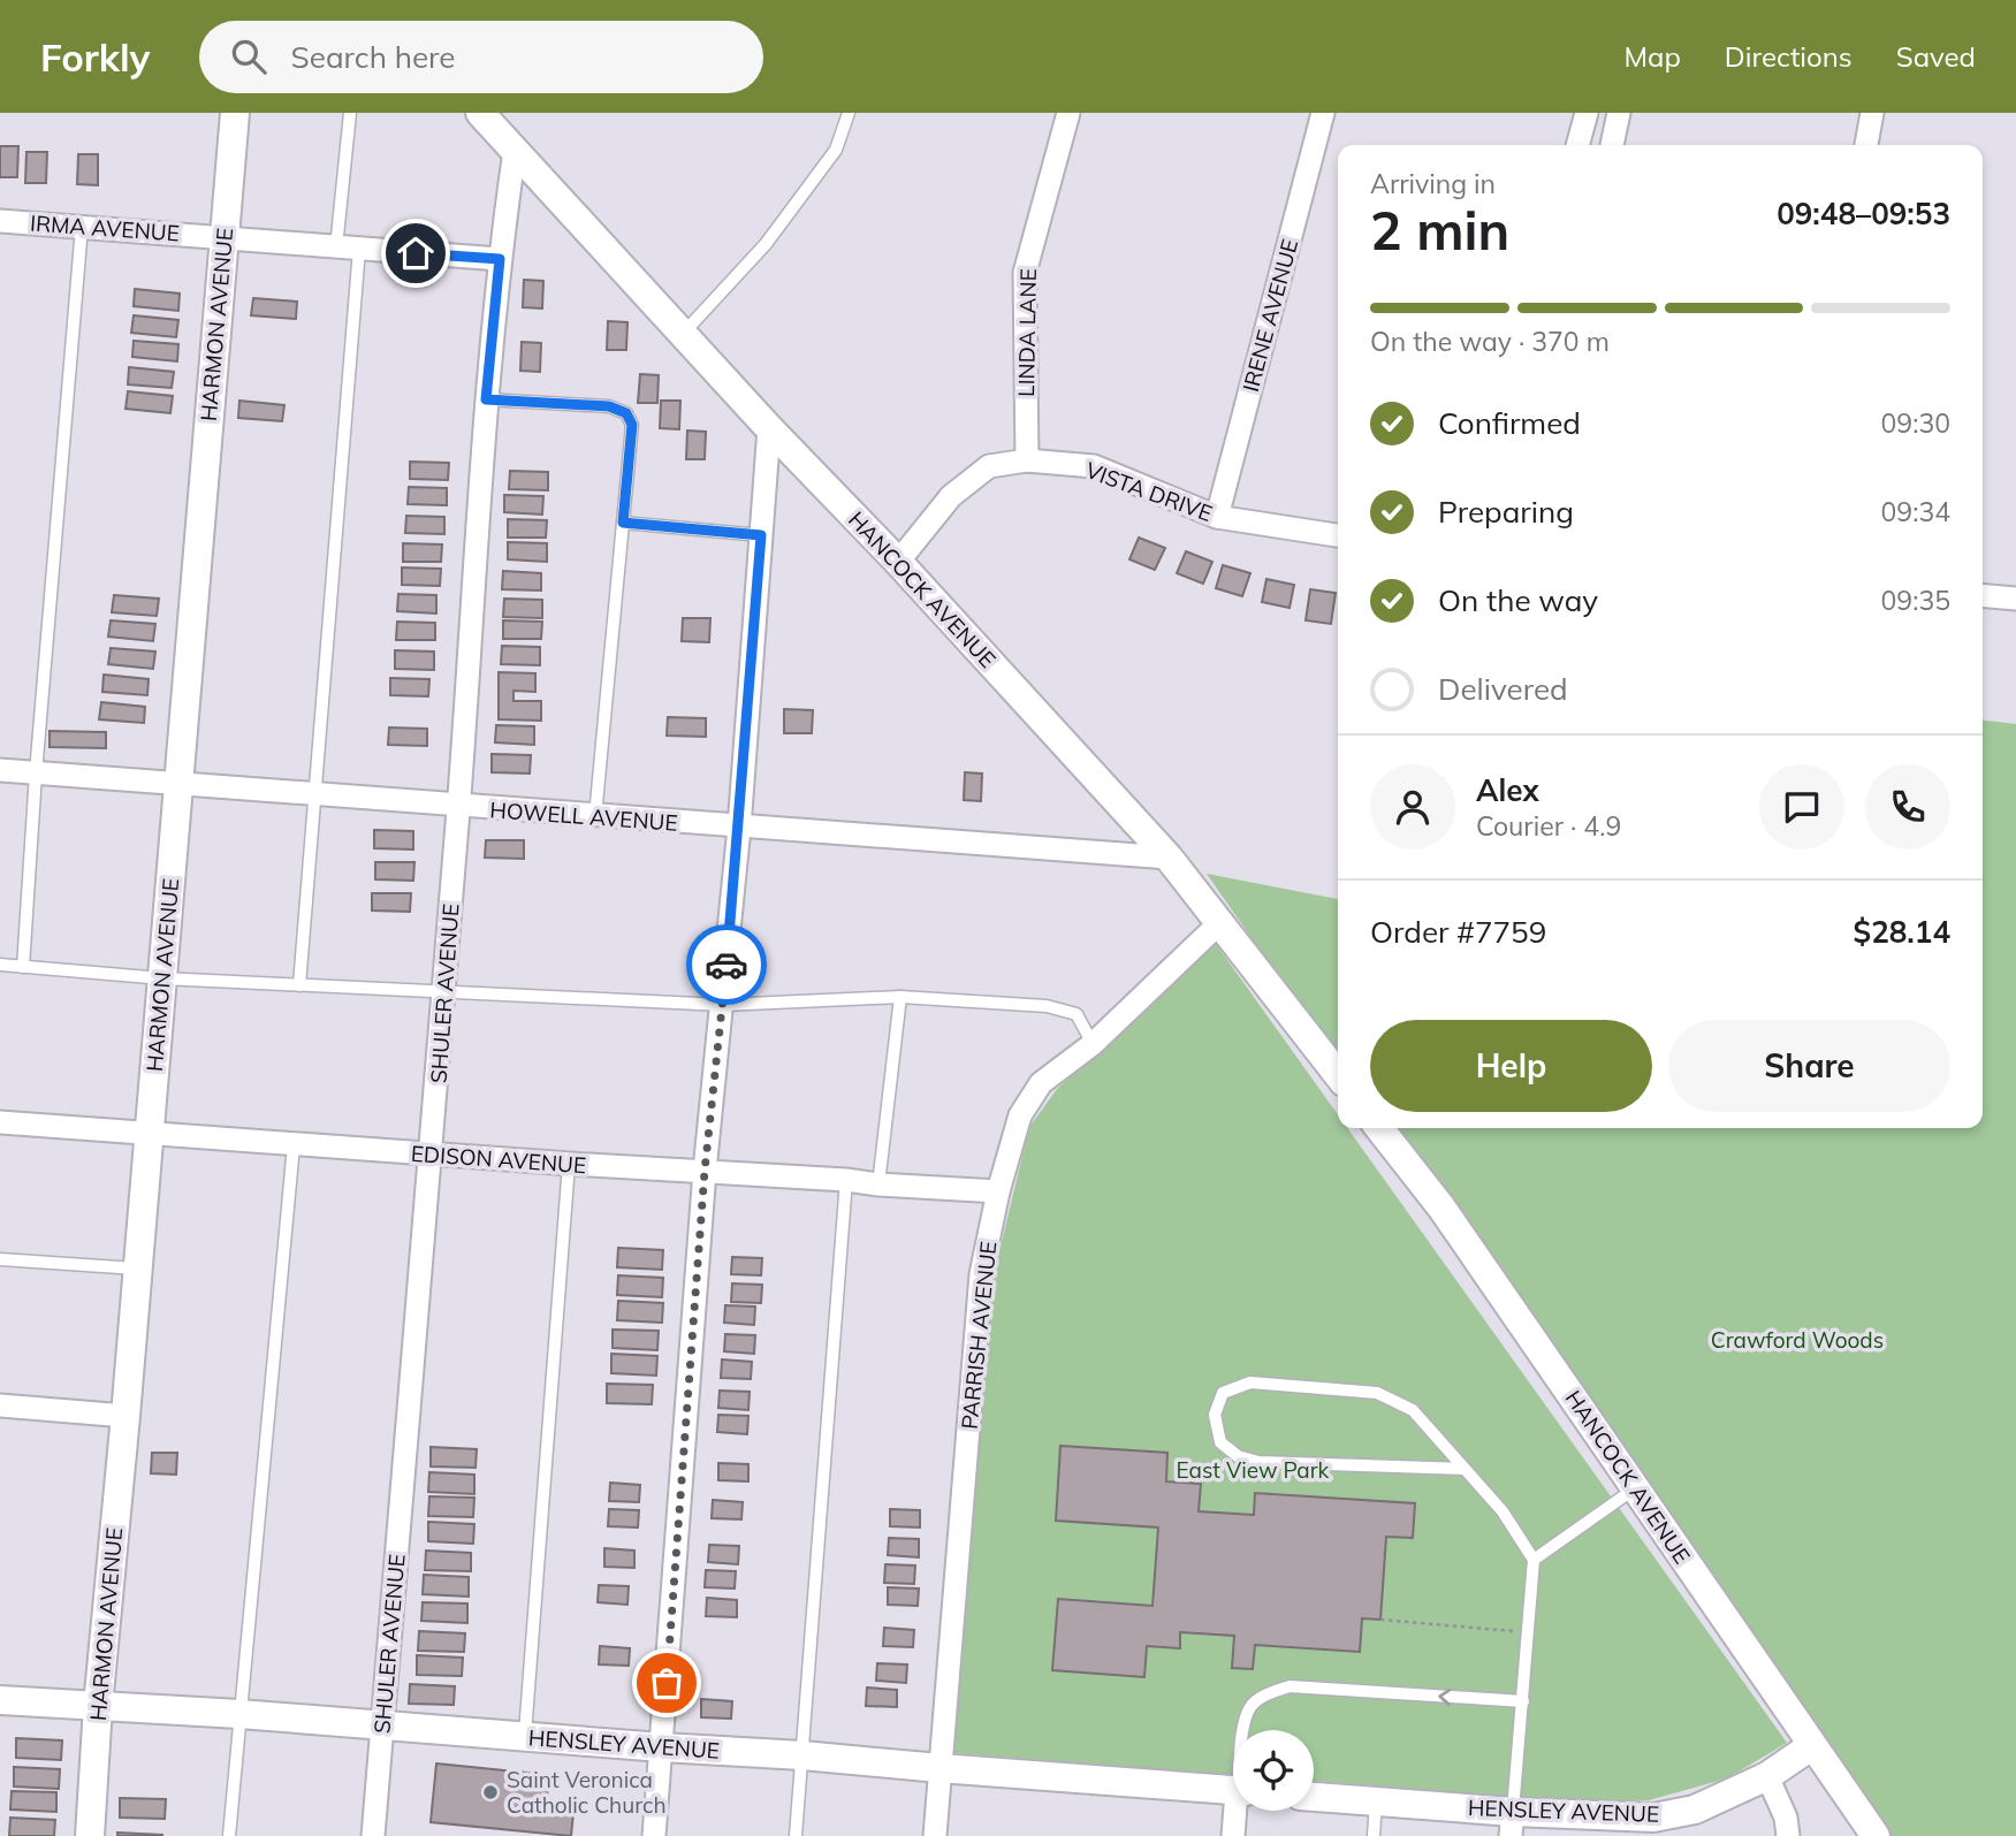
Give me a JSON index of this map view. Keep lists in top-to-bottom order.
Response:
{
  "streets": {
    "street": [
      "IRMA AVENUE",
      "IRENE AVENUE",
      "HARMON AVENUE",
      "LINDA LANE",
      "VISTA DRIVE",
      "HANCOCK AVENUE",
      "HOWELL AVENUE",
      "SHULER AVENUE",
      "EDISON AVENUE",
      "PARRISH AVENUE",
      "HENSLEY AVENUE"
    ]
  },
  "crossings": [
    ["IRMA AVENUE", "HARMON AVENUE"],
    ["IRMA AVENUE", "SHULER AVENUE"],
    ["IRENE AVENUE", "VISTA DRIVE"],
    ["HARMON AVENUE", "HOWELL AVENUE"],
    ["HARMON AVENUE", "EDISON AVENUE"],
    ["HARMON AVENUE", "HENSLEY AVENUE"],
    ["LINDA LANE", "VISTA DRIVE"],
    ["VISTA DRIVE", "HANCOCK AVENUE"],
    ["HANCOCK AVENUE", "HOWELL AVENUE"],
    ["HANCOCK AVENUE", "SHULER AVENUE"],
    ["HANCOCK AVENUE", "PARRISH AVENUE"],
    ["HANCOCK AVENUE", "HENSLEY AVENUE"],
    ["HOWELL AVENUE", "SHULER AVENUE"],
    ["SHULER AVENUE", "EDISON AVENUE"],
    ["SHULER AVENUE", "HENSLEY AVENUE"],
    ["EDISON AVENUE", "PARRISH AVENUE"],
    ["PARRISH AVENUE", "HENSLEY AVENUE"]
  ],
  "parks": ["Crawford Woods", "East View Park"],
  "places": ["Saint Veronica Catholic Church"],
  "page": {
    "header": "Forkly",
    "search": "Search here",
    "nav": ["Map", "Directions", "Saved"],
    "heading": ["2 min", "Arriving in", "09:48–09:53"],
    "panel": [
      "Alex",
      "Courier · 4.9",
      "Order #7759",
      "$28.14"
    ],
    "bar": "On the way · 370 m",
    "list": [
      ["Confirmed", "09:30"],
      ["Preparing", "09:34"],
      ["On the way", "09:35"],
      "Delivered"
    ],
    "buttons": ["Help", "Share"]
  }
}
